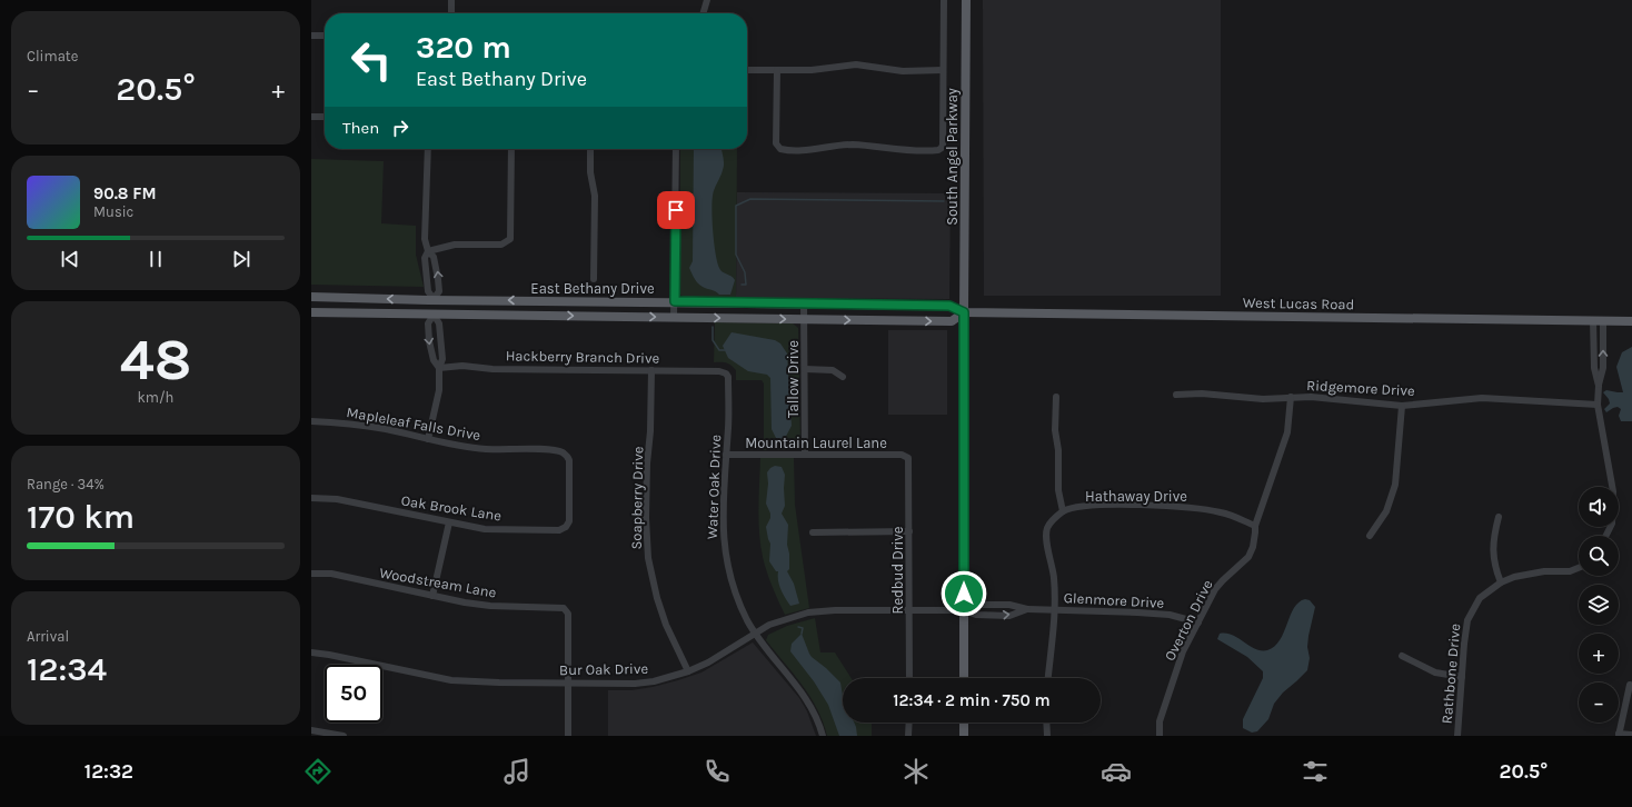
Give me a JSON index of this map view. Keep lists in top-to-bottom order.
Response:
{
  "streets": {
    "main road": ["South Angel Parkway", "East Bethany Drive", "West Lucas Road"],
    "street": [
      "Hackberry Branch Drive",
      "Tallow Drive",
      "Ridgemore Drive",
      "Mapleleaf Falls Drive",
      "Mountain Laurel Lane",
      "Water Oak Drive",
      "Hathaway Drive",
      "Soapberry Drive",
      "Oak Brook Lane",
      "Redbud Drive",
      "Woodstream Lane",
      "Glenmore Drive",
      "Overton Drive",
      "Bur Oak Drive",
      "Rathbone Drive"
    ]
  },
  "crossings": [
    ["South Angel Parkway", "East Bethany Drive"],
    ["South Angel Parkway", "West Lucas Road"],
    ["South Angel Parkway", "Glenmore Drive"],
    ["South Angel Parkway", "Bur Oak Drive"],
    ["East Bethany Drive", "West Lucas Road"],
    ["East Bethany Drive", "Tallow Drive"],
    ["Hackberry Branch Drive", "Water Oak Drive"],
    ["Hackberry Branch Drive", "Soapberry Drive"],
    ["Tallow Drive", "Mountain Laurel Lane"],
    ["Ridgemore Drive", "Overton Drive"],
    ["Mapleleaf Falls Drive", "Oak Brook Lane"],
    ["Mountain Laurel Lane", "Water Oak Drive"],
    ["Mountain Laurel Lane", "Redbud Drive"],
    ["Water Oak Drive", "Bur Oak Drive"],
    ["Hathaway Drive", "Overton Drive"],
    ["Soapberry Drive", "Bur Oak Drive"],
    ["Redbud Drive", "Bur Oak Drive"],
    ["Woodstream Lane", "Bur Oak Drive"],
    ["Glenmore Drive", "Overton Drive"],
    ["Glenmore Drive", "Bur Oak Drive"]
  ],
  "page": {
    "tile": [
      "Climate",
      ["48", "km/h"],
      ["Range · 34%", "170 km"],
      ["Arrival", "12:34"]
    ],
    "turn": ["320 m", "East Bethany Drive"],
    "heat": ["−", "20.5°", "+"],
    "then": "Then",
    "song": ["90.8 FM", "Music"],
    "map_buttons": ["+", "−"],
    "limit": "50",
    "trip": "12:34 · 2 min · 750 m",
    "tabs": ["12:32", "20.5°"]
  }
}
